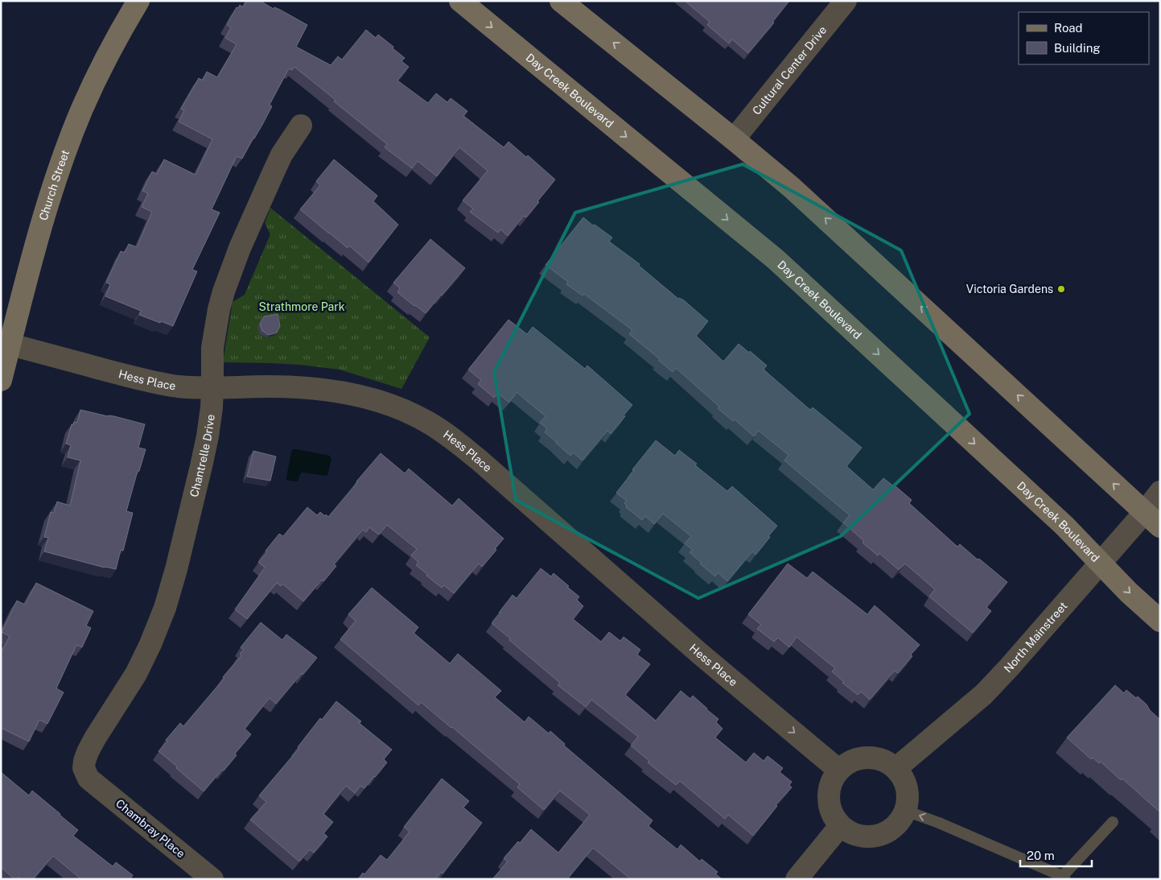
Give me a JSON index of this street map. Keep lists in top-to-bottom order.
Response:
{
  "streets": {
    "main road": ["Day Creek Boulevard", "Church Street"],
    "street": [
      "Cultural Center Drive",
      "Hess Place",
      "Chantrelle Drive",
      "North Mainstreet",
      "Chambray Place"
    ]
  },
  "crossings": [
    ["Day Creek Boulevard", "North Mainstreet"],
    ["Church Street", "Hess Place"],
    ["Hess Place", "Chantrelle Drive"],
    ["Hess Place", "North Mainstreet"],
    ["Chantrelle Drive", "Chambray Place"]
  ],
  "one_way": ["Hess Place"],
  "parks": ["Strathmore Park"],
  "places": ["Victoria Gardens"],
  "legend": ["Road", "Building"],
  "scale_bar": "20 m"
}
